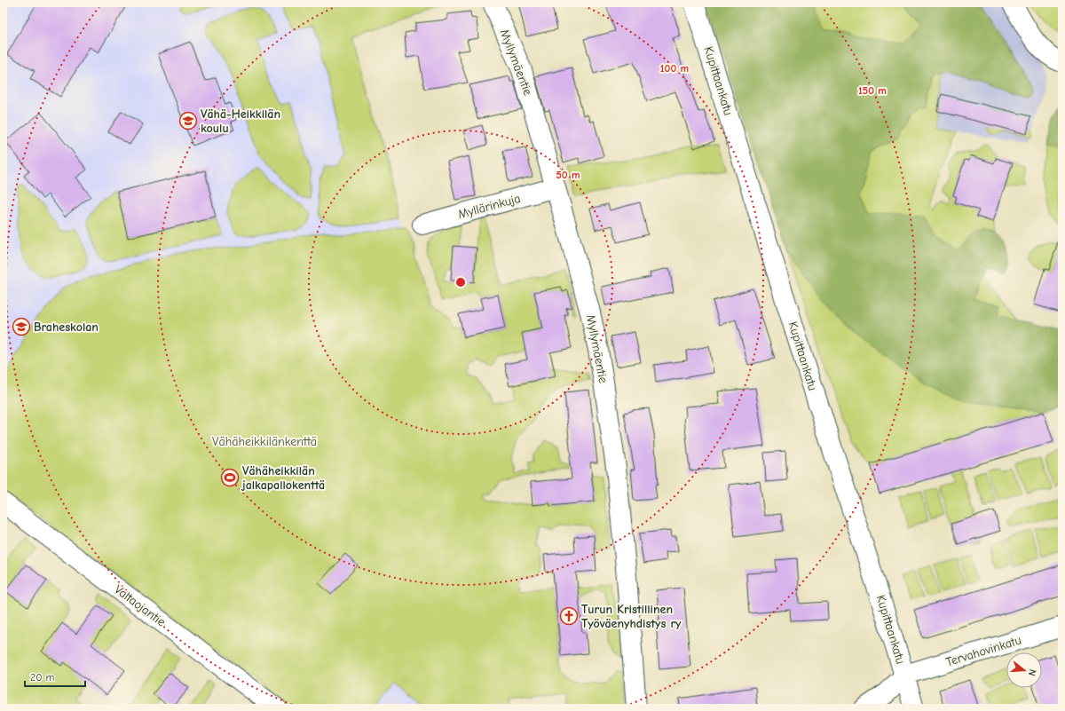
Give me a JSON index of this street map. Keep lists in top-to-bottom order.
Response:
{
  "streets": {
    "street": [
      "Myllymäentie",
      "Kupittaankatu",
      "Myllärinkuja",
      "Valtaojantie",
      "Tervahovinkatu"
    ]
  },
  "crossings": [
    ["Myllymäentie", "Myllärinkuja"],
    ["Kupittaankatu", "Tervahovinkatu"]
  ],
  "parks": ["Vähäheikkilänkenttä"],
  "places": {
    "school or university": ["Vähä-Heikkilän koulu", "Braheskolan"],
    "sports": ["Vähäheikkilän jalkapallokenttä"],
    "church": ["Turun Kristillinen Työväenyhdistys ry"]
  },
  "scale_bar": "20 m",
  "north": "right",
  "rings": ["100 m", "150 m", "50 m"]
}
